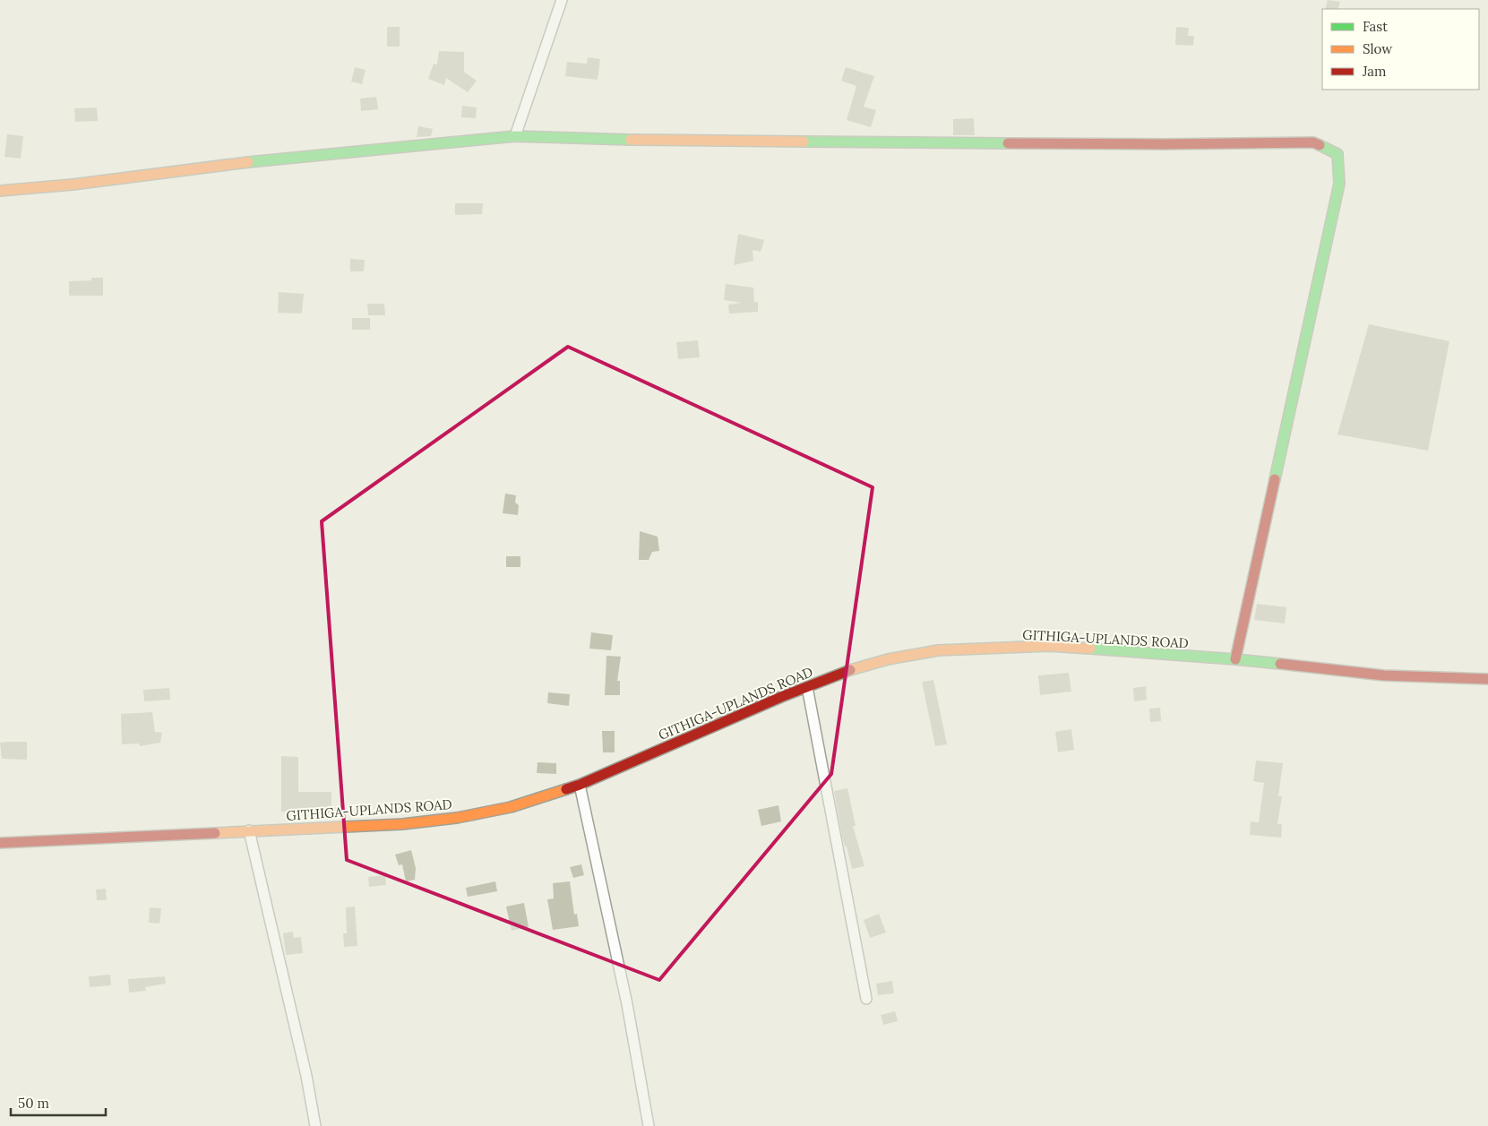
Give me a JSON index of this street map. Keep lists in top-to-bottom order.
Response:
{
  "streets": {
    "street": ["GITHIGA-UPLANDS ROAD"]
  },
  "legend": ["Fast", "Slow", "Jam"],
  "scale_bar": "50 m"
}
